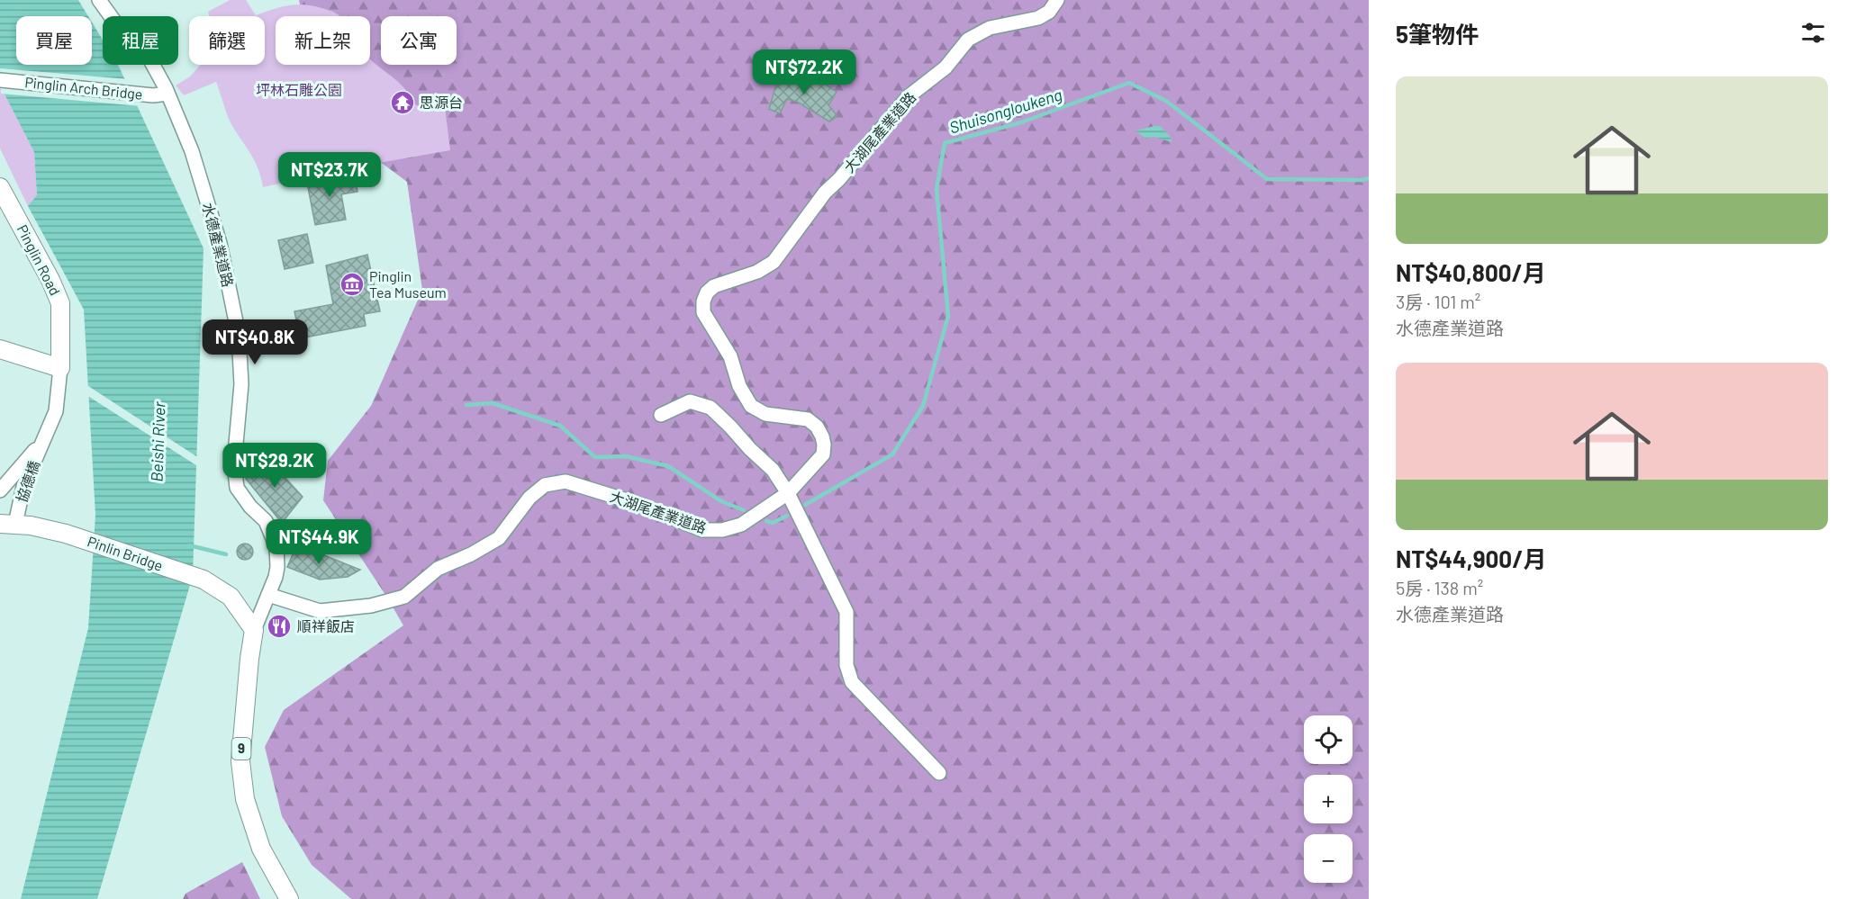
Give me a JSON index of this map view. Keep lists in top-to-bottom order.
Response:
{
  "streets": {
    "main road": ["Pinglin Road", "Pinlin Bridge", "9"],
    "street": [
      "Pinglin Arch Bridge",
      "大湖尾產業道路",
      "水德產業道路",
      "協德橋"
    ]
  },
  "crossings": [
    ["Pinglin Arch Bridge", "水德產業道路"],
    ["大湖尾產業道路", "水德產業道路"],
    ["水德產業道路", "Pinlin Bridge"],
    ["水德產業道路", "9"],
    ["Pinglin Road", "協德橋"],
    ["協德橋", "Pinlin Bridge"],
    ["Pinlin Bridge", "9"]
  ],
  "water": ["Shuisongloukeng", "Beishi River"],
  "parks": ["坪林石雕公園"],
  "places": {
    "temple": ["思源台"],
    "museum": ["Pinglin Tea Museum"],
    "restaurant": ["順祥飯店"]
  },
  "page": {
    "heading": "5筆物件",
    "chip": [
      "買屋",
      "租屋",
      "篩選",
      "新上架",
      "公寓"
    ],
    "price": [
      "NT$72.2K",
      "NT$23.7K",
      "NT$40.8K",
      "NT$29.2K",
      "NT$44.9K"
    ],
    "list": [
      {
        "name": "NT$40,800/月",
        "note": "3房 · 101 m² · 水德產業道路"
      },
      {
        "name": "NT$44,900/月",
        "note": "5房 · 138 m² · 水德產業道路"
      }
    ],
    "map_buttons": ["+", "−"]
  }
}
